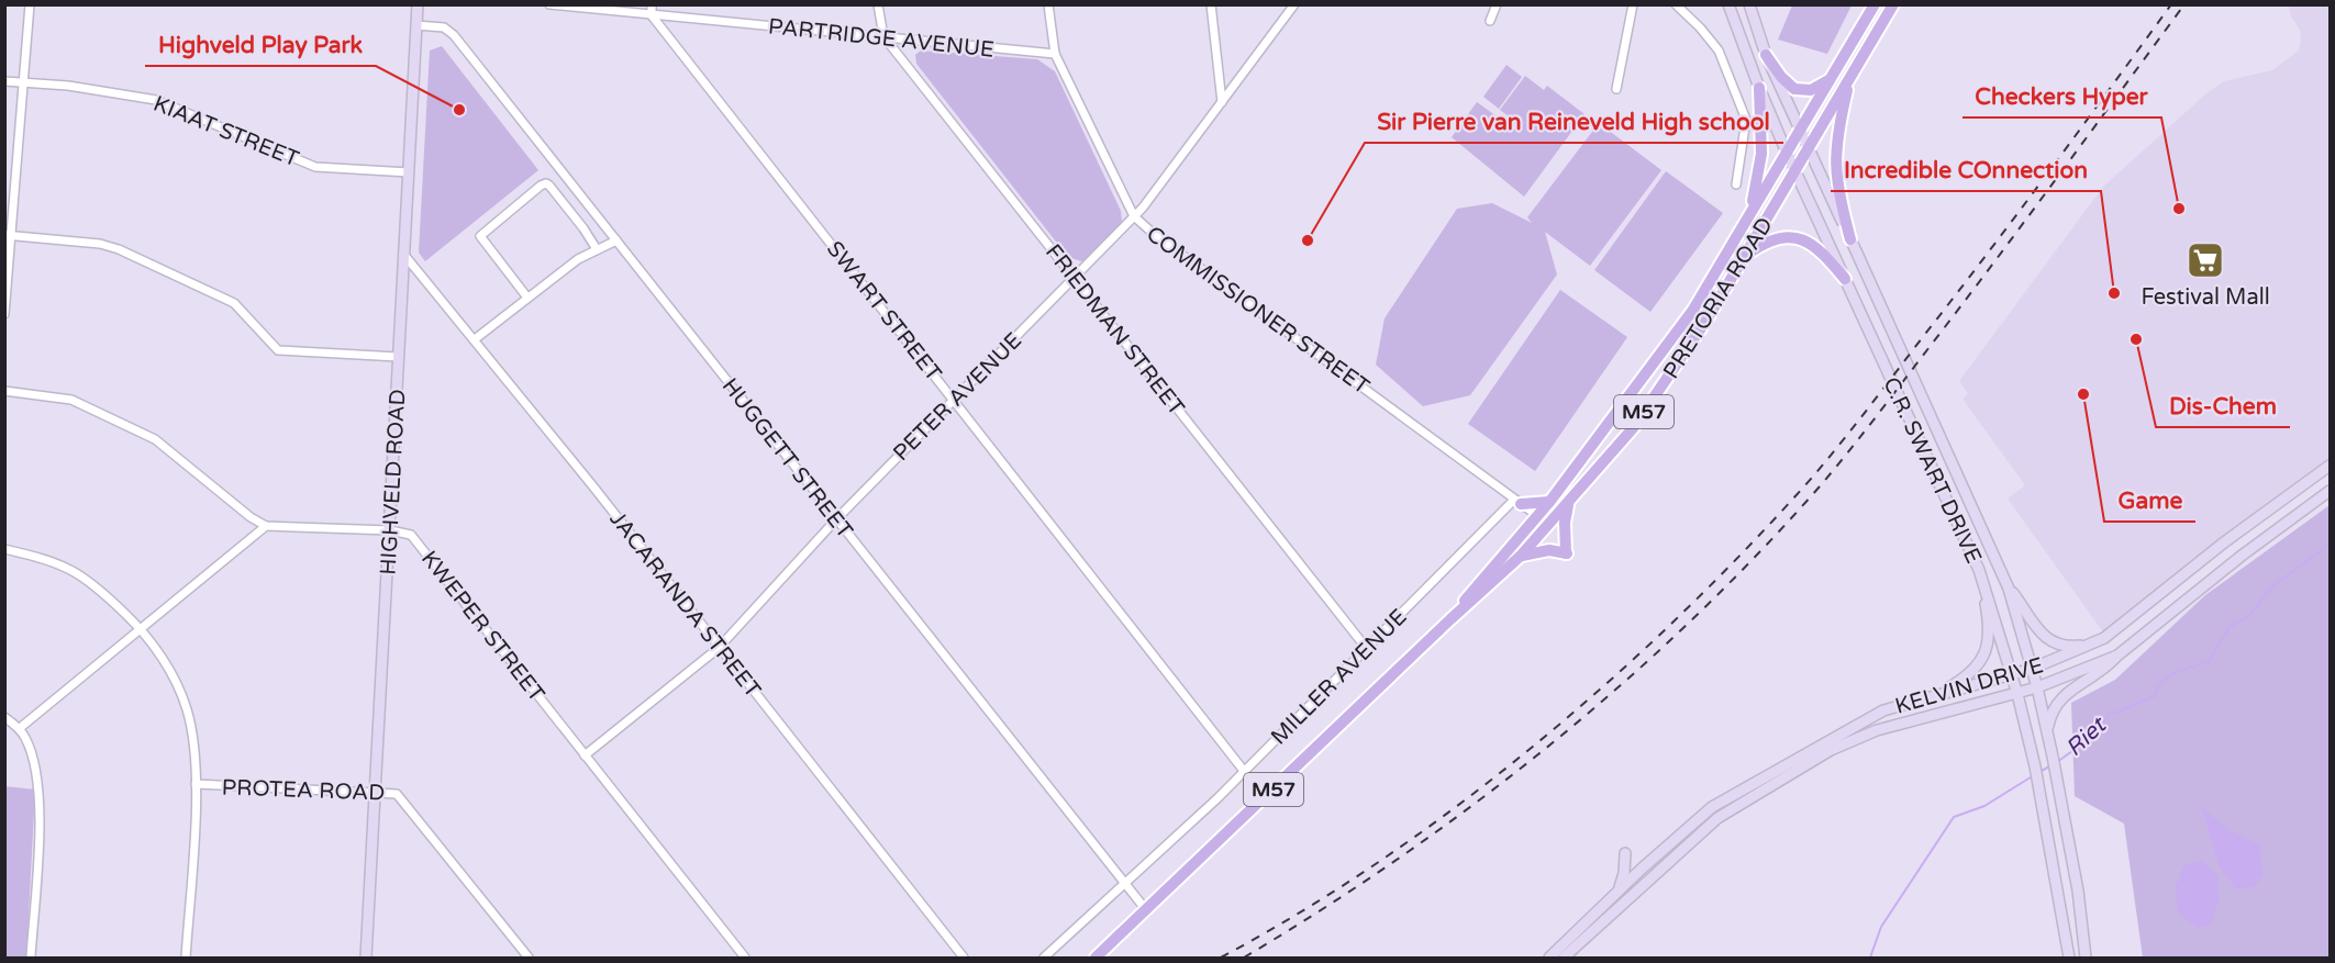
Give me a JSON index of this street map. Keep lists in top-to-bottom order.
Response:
{
  "streets": {
    "main road": ["PRETORIA ROAD", "M57"],
    "street": [
      "PARTRIDGE AVENUE",
      "KIAAT STREET",
      "COMMISSIONER STREET",
      "SWART STREET",
      "FRIEDMAN STREET",
      "PETER AVENUE",
      "HUGGETT STREET",
      "C.R. SWART DRIVE",
      "HIGHVELD ROAD",
      "JACARANDA STREET",
      "KWEPER STREET",
      "MILLER AVENUE",
      "KELVIN DRIVE",
      "PROTEA ROAD"
    ]
  },
  "crossings": [
    ["PARTRIDGE AVENUE", "COMMISSIONER STREET"],
    ["PARTRIDGE AVENUE", "SWART STREET"],
    ["PARTRIDGE AVENUE", "FRIEDMAN STREET"],
    ["KIAAT STREET", "HIGHVELD ROAD"],
    ["PRETORIA ROAD", "COMMISSIONER STREET"],
    ["PRETORIA ROAD", "HUGGETT STREET"],
    ["PRETORIA ROAD", "C.R. SWART DRIVE"],
    ["COMMISSIONER STREET", "PETER AVENUE"],
    ["COMMISSIONER STREET", "MILLER AVENUE"],
    ["SWART STREET", "PETER AVENUE"],
    ["SWART STREET", "MILLER AVENUE"],
    ["FRIEDMAN STREET", "PETER AVENUE"],
    ["FRIEDMAN STREET", "MILLER AVENUE"],
    ["PETER AVENUE", "HUGGETT STREET"],
    ["PETER AVENUE", "JACARANDA STREET"],
    ["PETER AVENUE", "KWEPER STREET"],
    ["HUGGETT STREET", "HIGHVELD ROAD"],
    ["HUGGETT STREET", "MILLER AVENUE"],
    ["C.R. SWART DRIVE", "KELVIN DRIVE"],
    ["HIGHVELD ROAD", "JACARANDA STREET"],
    ["HIGHVELD ROAD", "KWEPER STREET"],
    ["HIGHVELD ROAD", "PROTEA ROAD"]
  ],
  "water": ["Riet"],
  "places": {
    "other": [
      "Highveld Play Park",
      "Checkers Hyper",
      "Sir Pierre van Reineveld High school",
      "Incredible COnnection",
      "Dis-Chem",
      "Game"
    ],
    "supermarket": ["Festival Mall"]
  }
}
